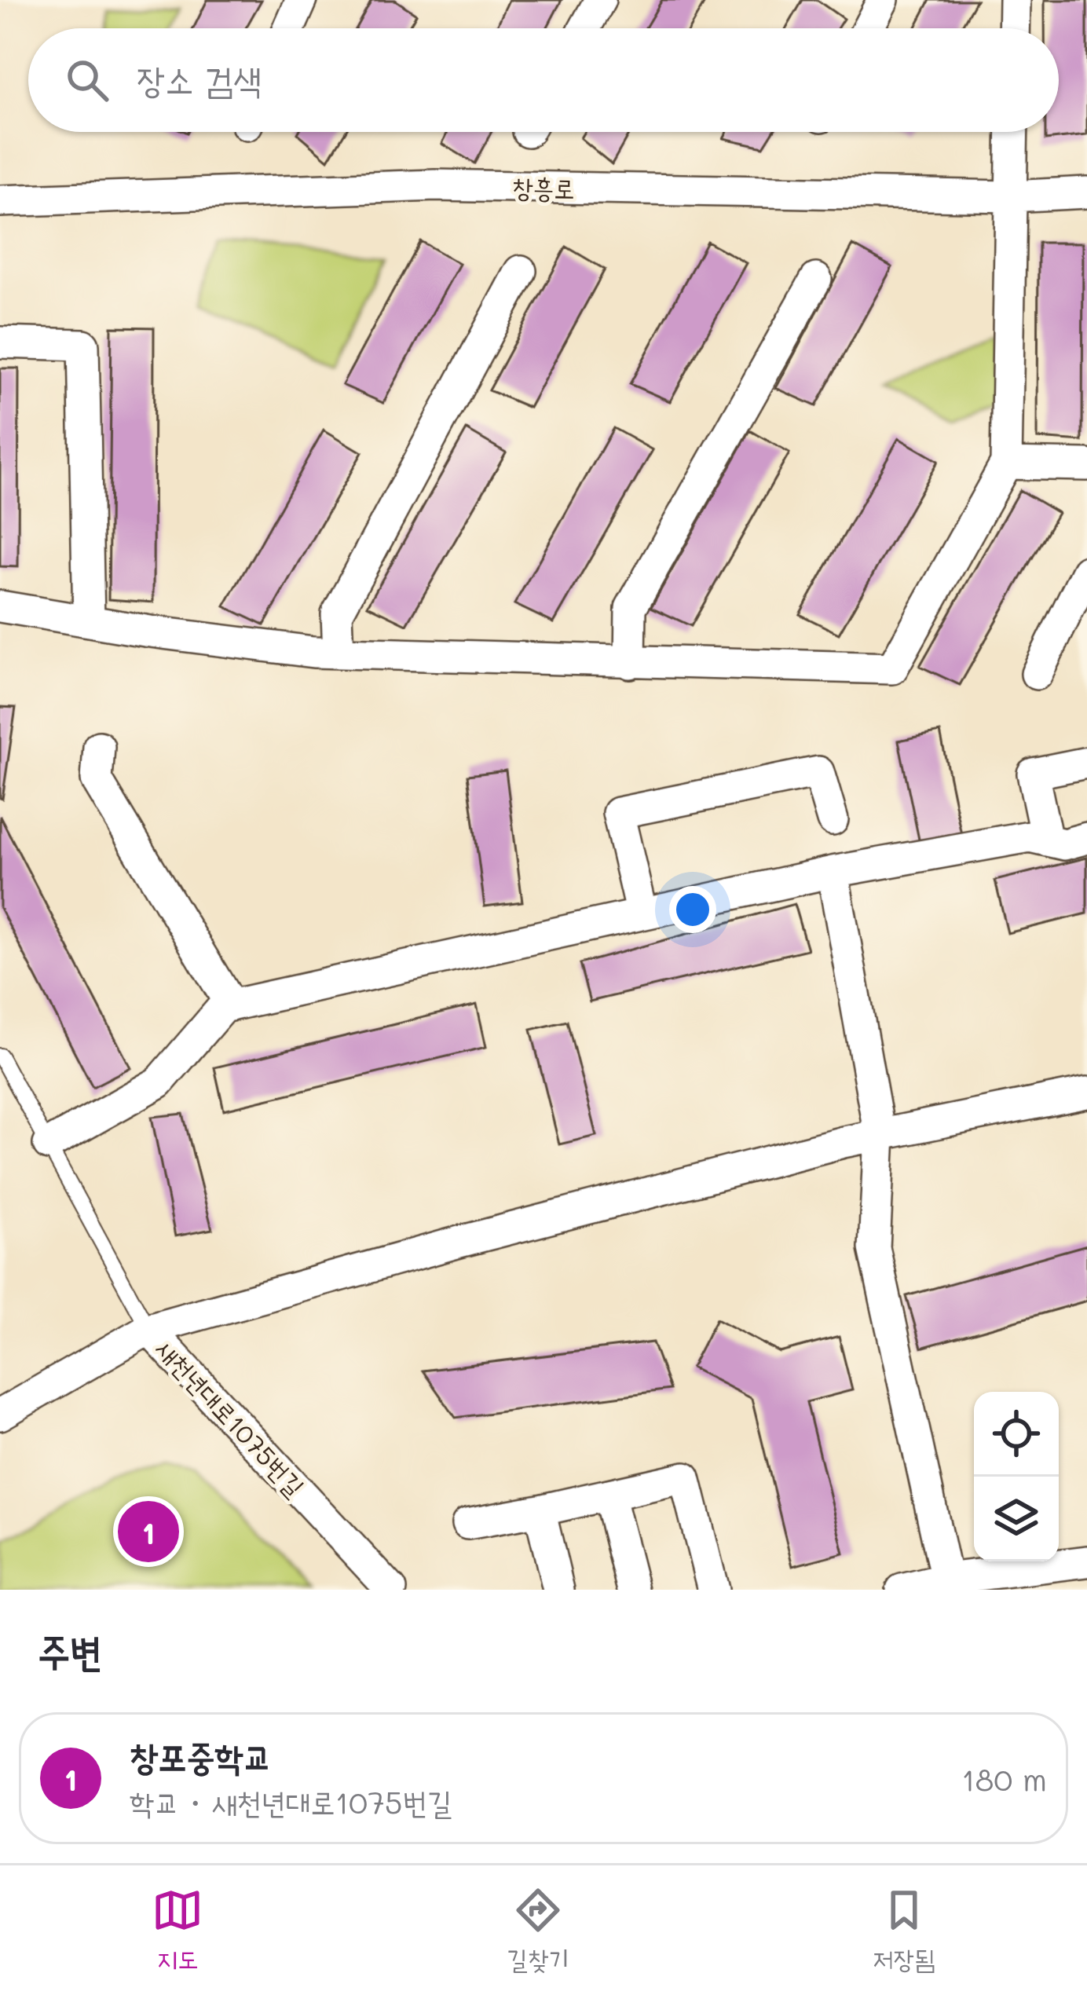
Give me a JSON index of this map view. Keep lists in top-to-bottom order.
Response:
{
  "streets": {
    "street": ["창흥로", "새천년대로1075번길"]
  },
  "page": {
    "search": "장소 검색",
    "pins": "1",
    "heading": "주변",
    "list": [
      {
        "mark": "1",
        "name": "창포중학교",
        "note": "학교 · 새천년대로1075번길",
        "value": "180 m"
      }
    ],
    "nav": ["지도", "길찾기", "저장됨"]
  }
}
